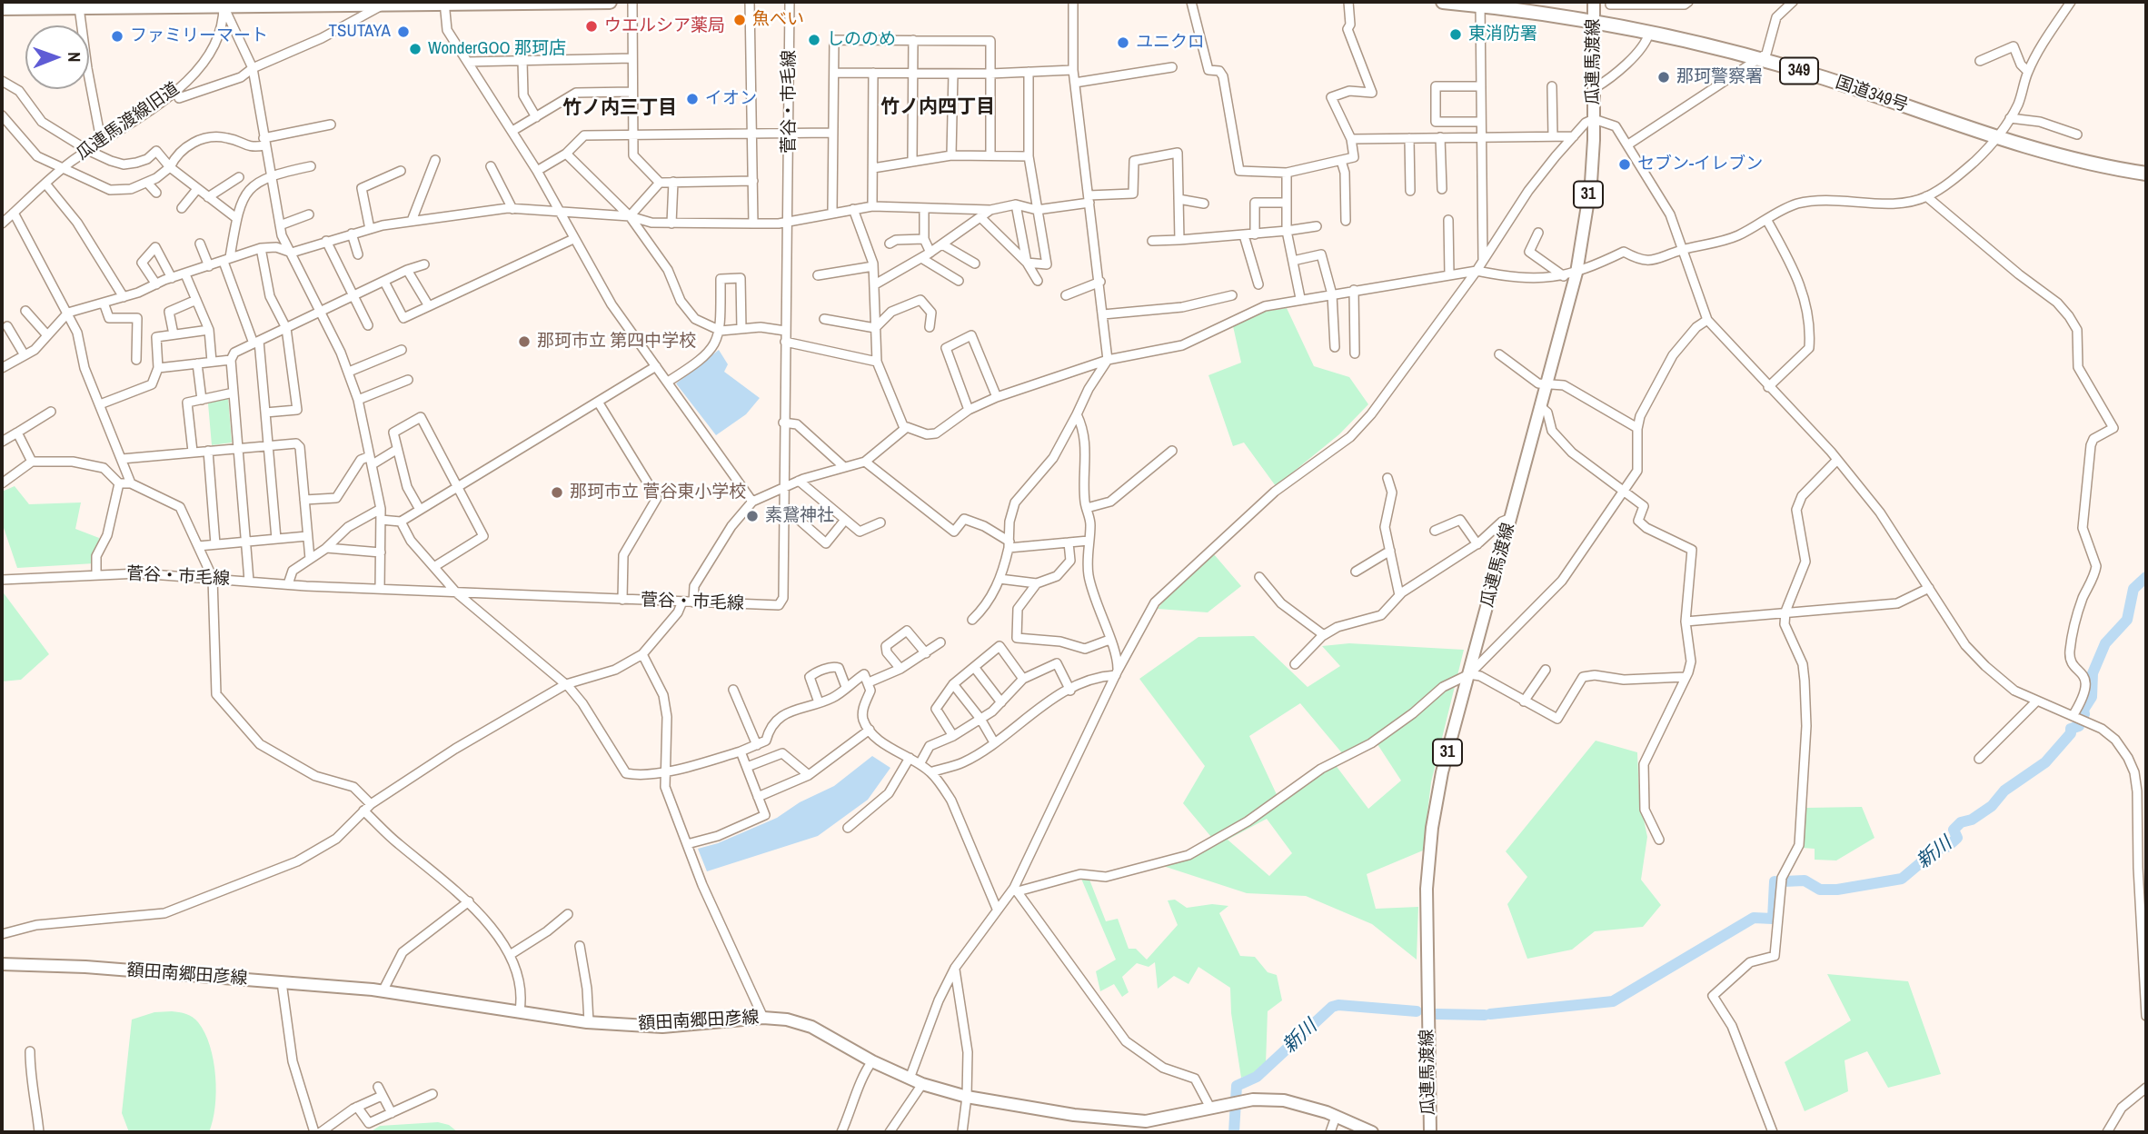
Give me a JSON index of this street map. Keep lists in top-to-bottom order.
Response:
{
  "streets": {
    "highway": ["349", "国道349号"],
    "main road": ["瓜連馬渡線", "31", "額田南郷田彦線"],
    "street": ["菅谷・市毛線", "瓜連馬渡線旧道"]
  },
  "crossings": [
    ["瓜連馬渡線", "国道349号"]
  ],
  "districts": ["竹ノ内四丁目", "竹ノ内三丁目"],
  "water": ["新川"],
  "places": [
    "魚べい",
    "ウエルシア薬局",
    "TSUTAYA",
    "東消防署",
    "ファミリーマート",
    "しののめ",
    "ユニクロ",
    "WonderGOO 那珂店",
    "那珂警察署",
    "イオン",
    "セブン-イレブン",
    "那珂市立 第四中学校",
    "那珂市立 菅谷東小学校",
    "素鵞神社"
  ],
  "north": "right"
}
